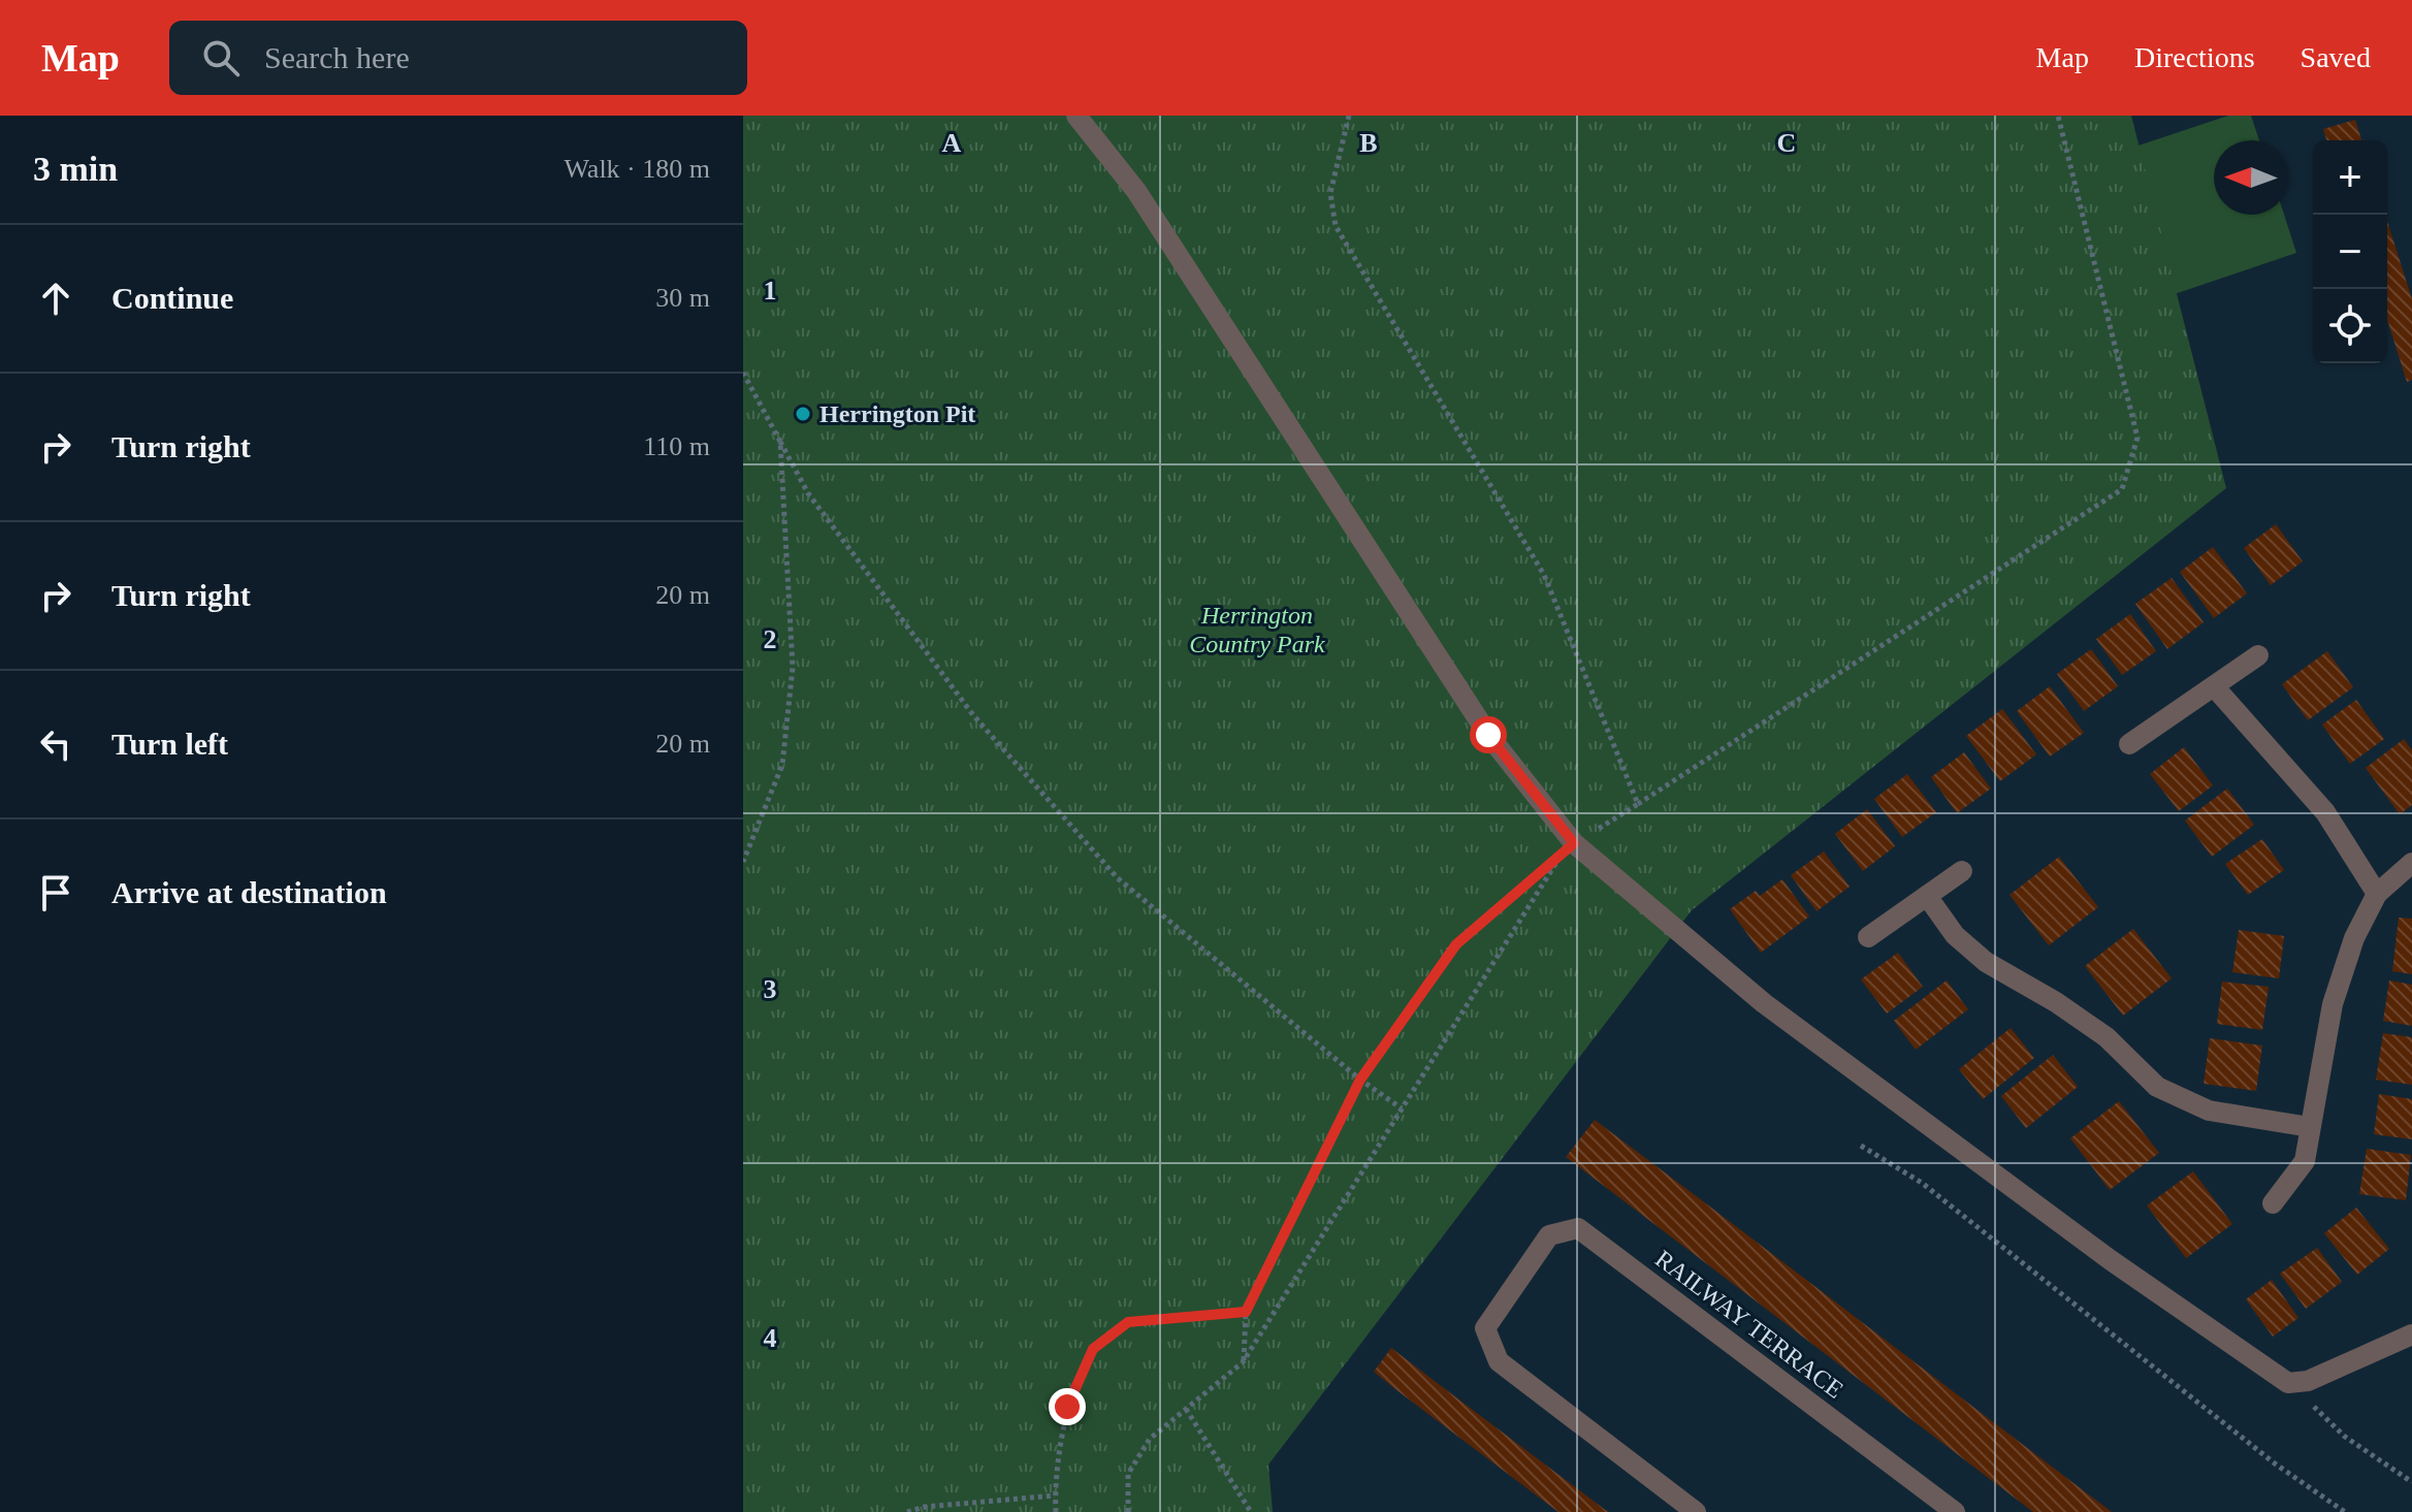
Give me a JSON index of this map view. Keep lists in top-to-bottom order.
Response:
{
  "streets": {
    "street": ["RAILWAY TERRACE"]
  },
  "parks": ["Herrington Country Park"],
  "places": ["Herrington Pit"],
  "north": "left",
  "page": {
    "header": "Map",
    "search": "Search here",
    "nav": ["Map", "Directions", "Saved"],
    "heading": ["3 min", "Walk · 180 m"],
    "map_buttons": ["+", "−"],
    "list": [
      ["Continue", "30 m"],
      ["Turn right", "110 m"],
      ["Turn right", "20 m"],
      ["Turn left", "20 m"],
      "Arrive at destination"
    ]
  },
  "grid": {
    "columns": ["A", "B", "C"],
    "rows": [
      "1",
      "2",
      "3",
      "4"
    ]
  }
}
